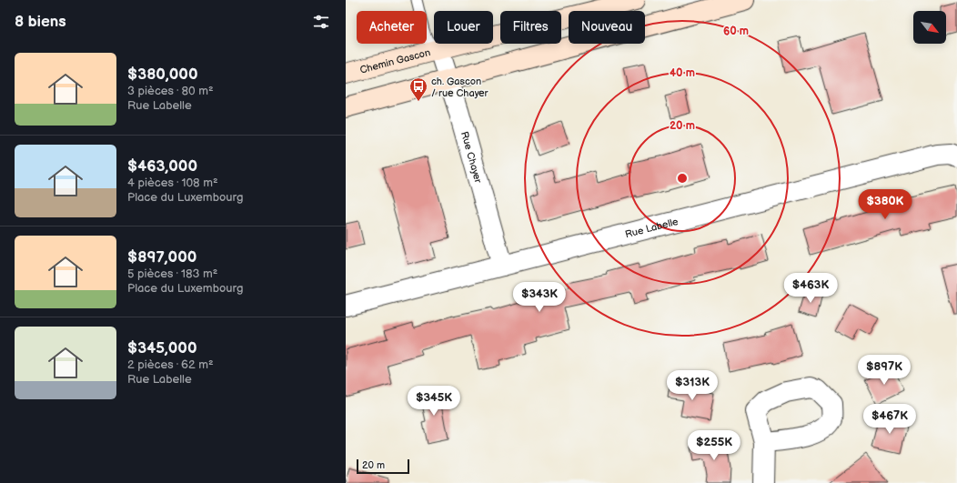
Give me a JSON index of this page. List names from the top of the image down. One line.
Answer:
{"streets":{"main road":["Chemin Gascon"],"street":["Rue Chayer","Rue Labelle"]},"crossings":[["Chemin Gascon","Rue Chayer"],["Rue Chayer","Rue Labelle"]],"places":{"bus stop":["ch. Gascon / rue Chayer"]},"scale_bar":"20 m","north":"bottom right","page":{"heading":"8 biens","chip":["Acheter","Louer","Filtres","Nouveau"],"list":[{"name":"$380,000","note":"3 pièces · 80 m² · Rue Labelle"},{"name":"$463,000","note":"4 pièces · 108 m² · Place du Luxembourg"},{"name":"$897,000","note":"5 pièces · 183 m² · Place du Luxembourg"},{"name":"$345,000","note":"2 pièces · 62 m² · Rue Labelle"}],"price":["$380K","$463K","$343K","$897K","$313K","$345K","$467K","$255K"],"scale":"20 m"},"rings":["60 m","40 m","20 m"]}
